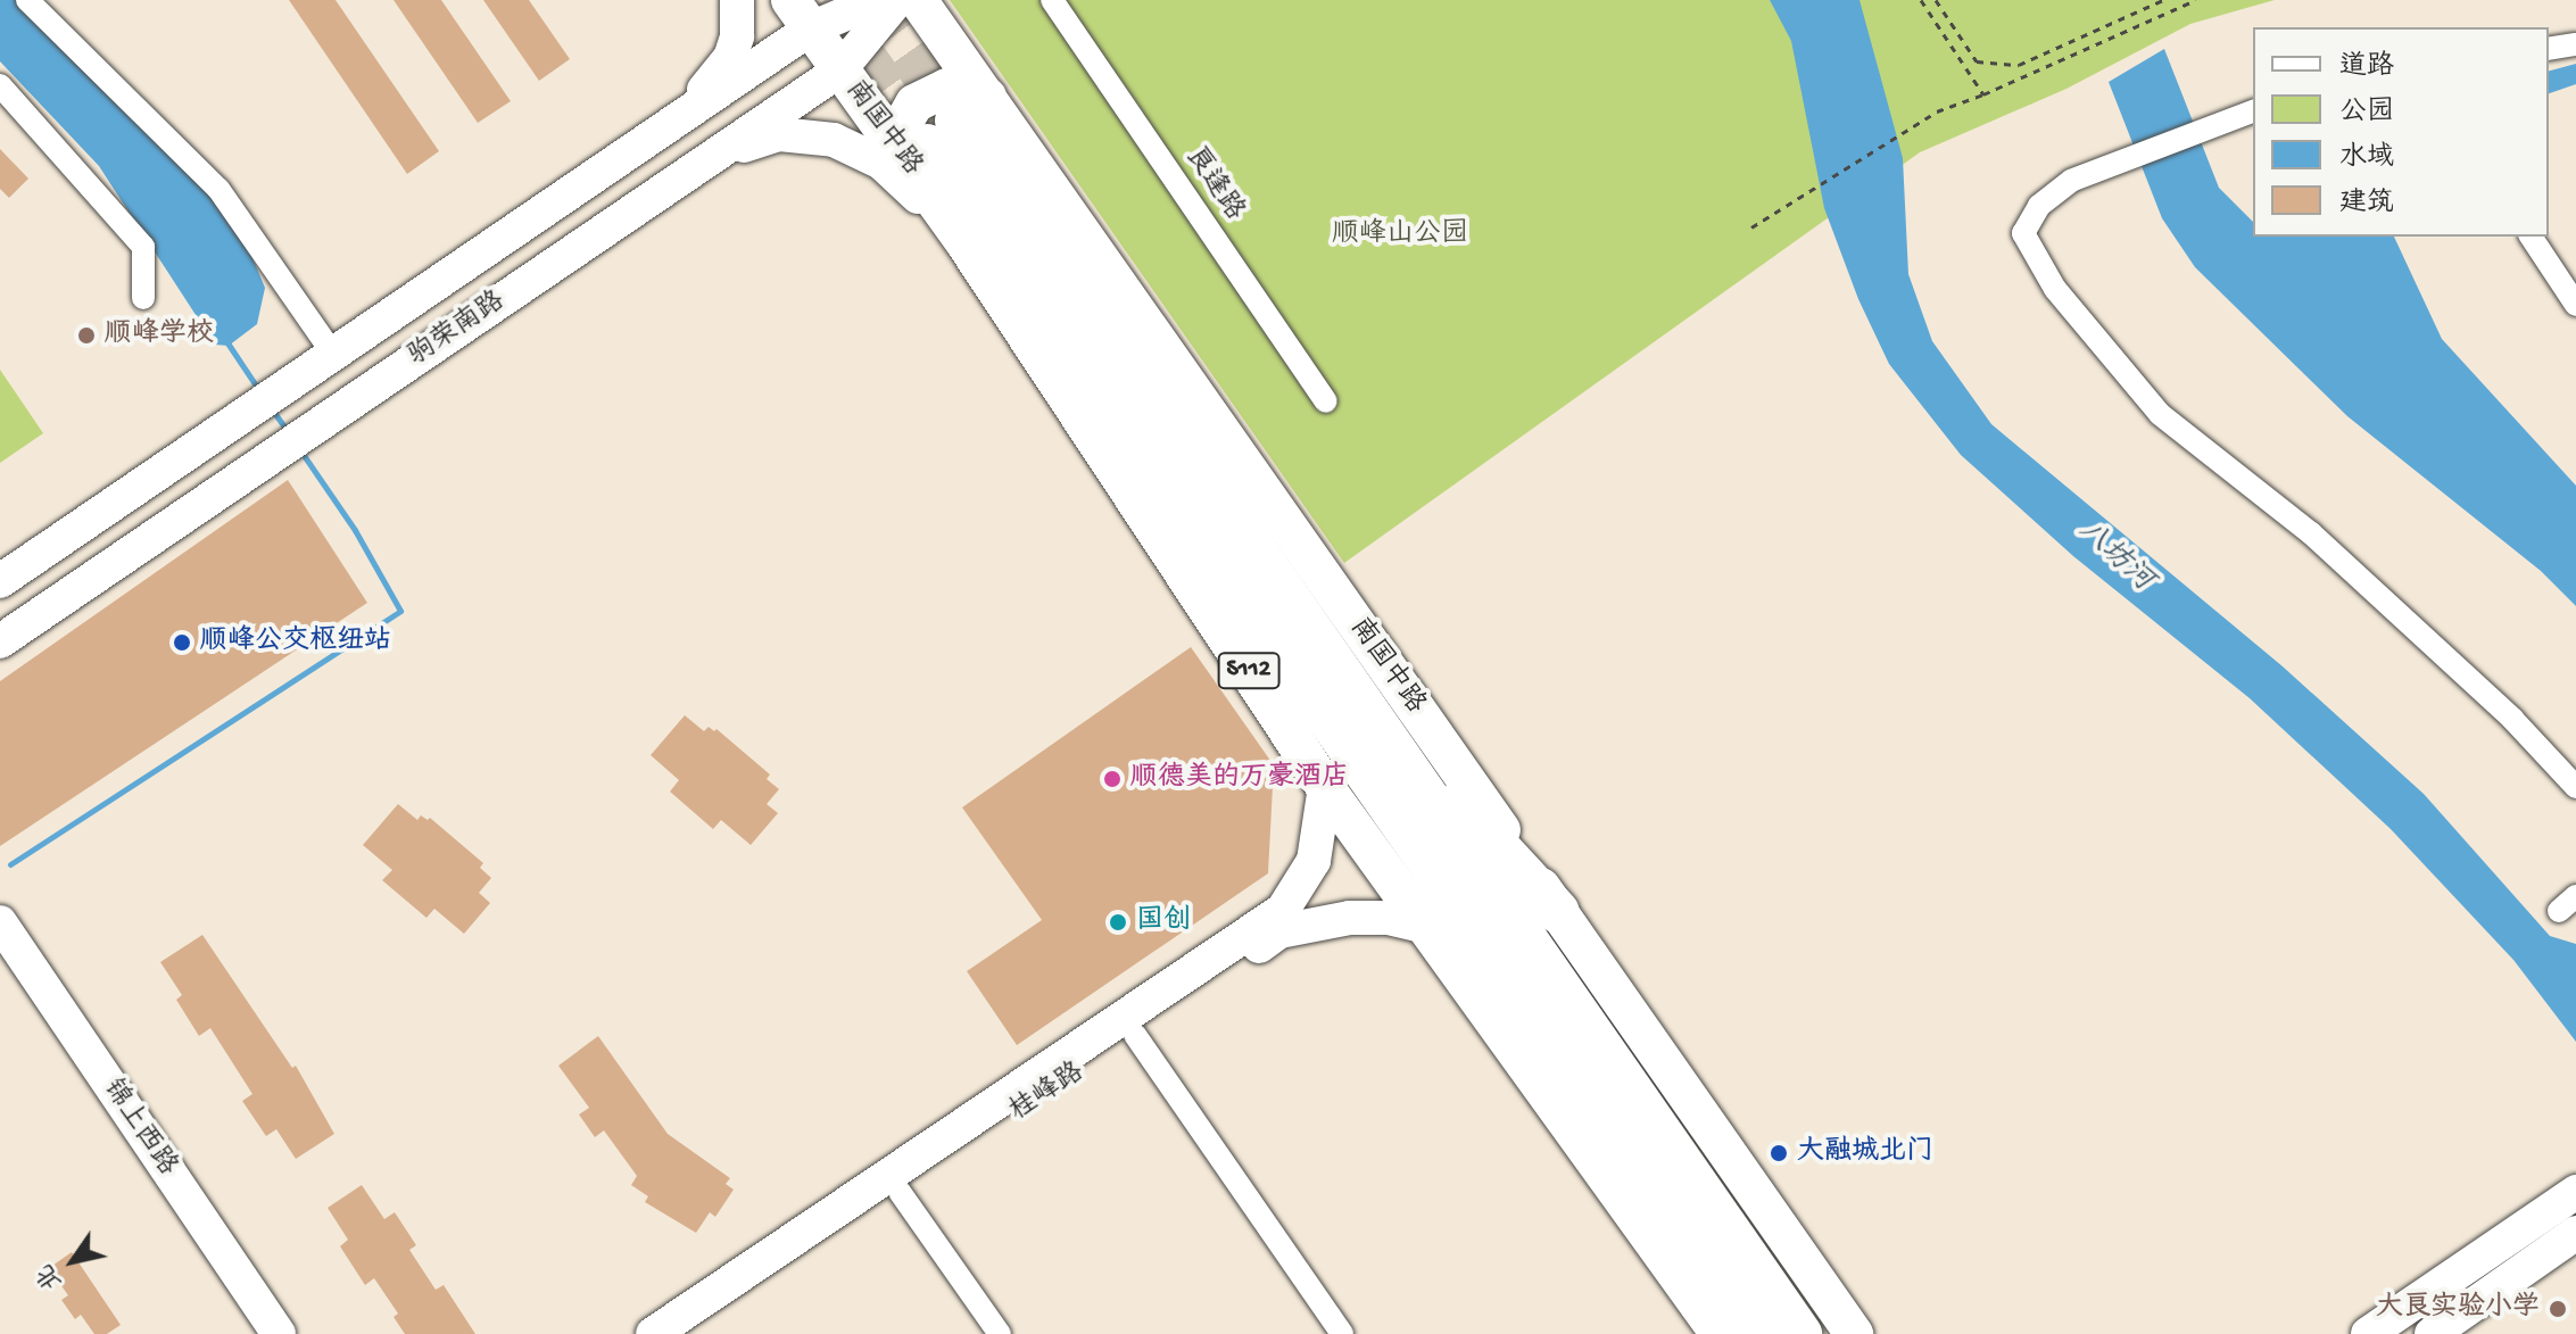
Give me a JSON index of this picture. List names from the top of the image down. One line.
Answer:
{"streets":{"highway":["南国中路","S112"],"street":["良逢路","驹荣南路","桂峰路","锦上西路"]},"crossings":[["南国中路","驹荣南路"],["南国中路","桂峰路"]],"water":["八坊河"],"parks":["顺峰山公园"],"places":["顺峰学校","顺峰公交枢纽站","顺德美的万豪酒店","国创","大融城北门","大良实验小学"],"legend":["道路","公园","水域","建筑"],"north":"bottom left"}
